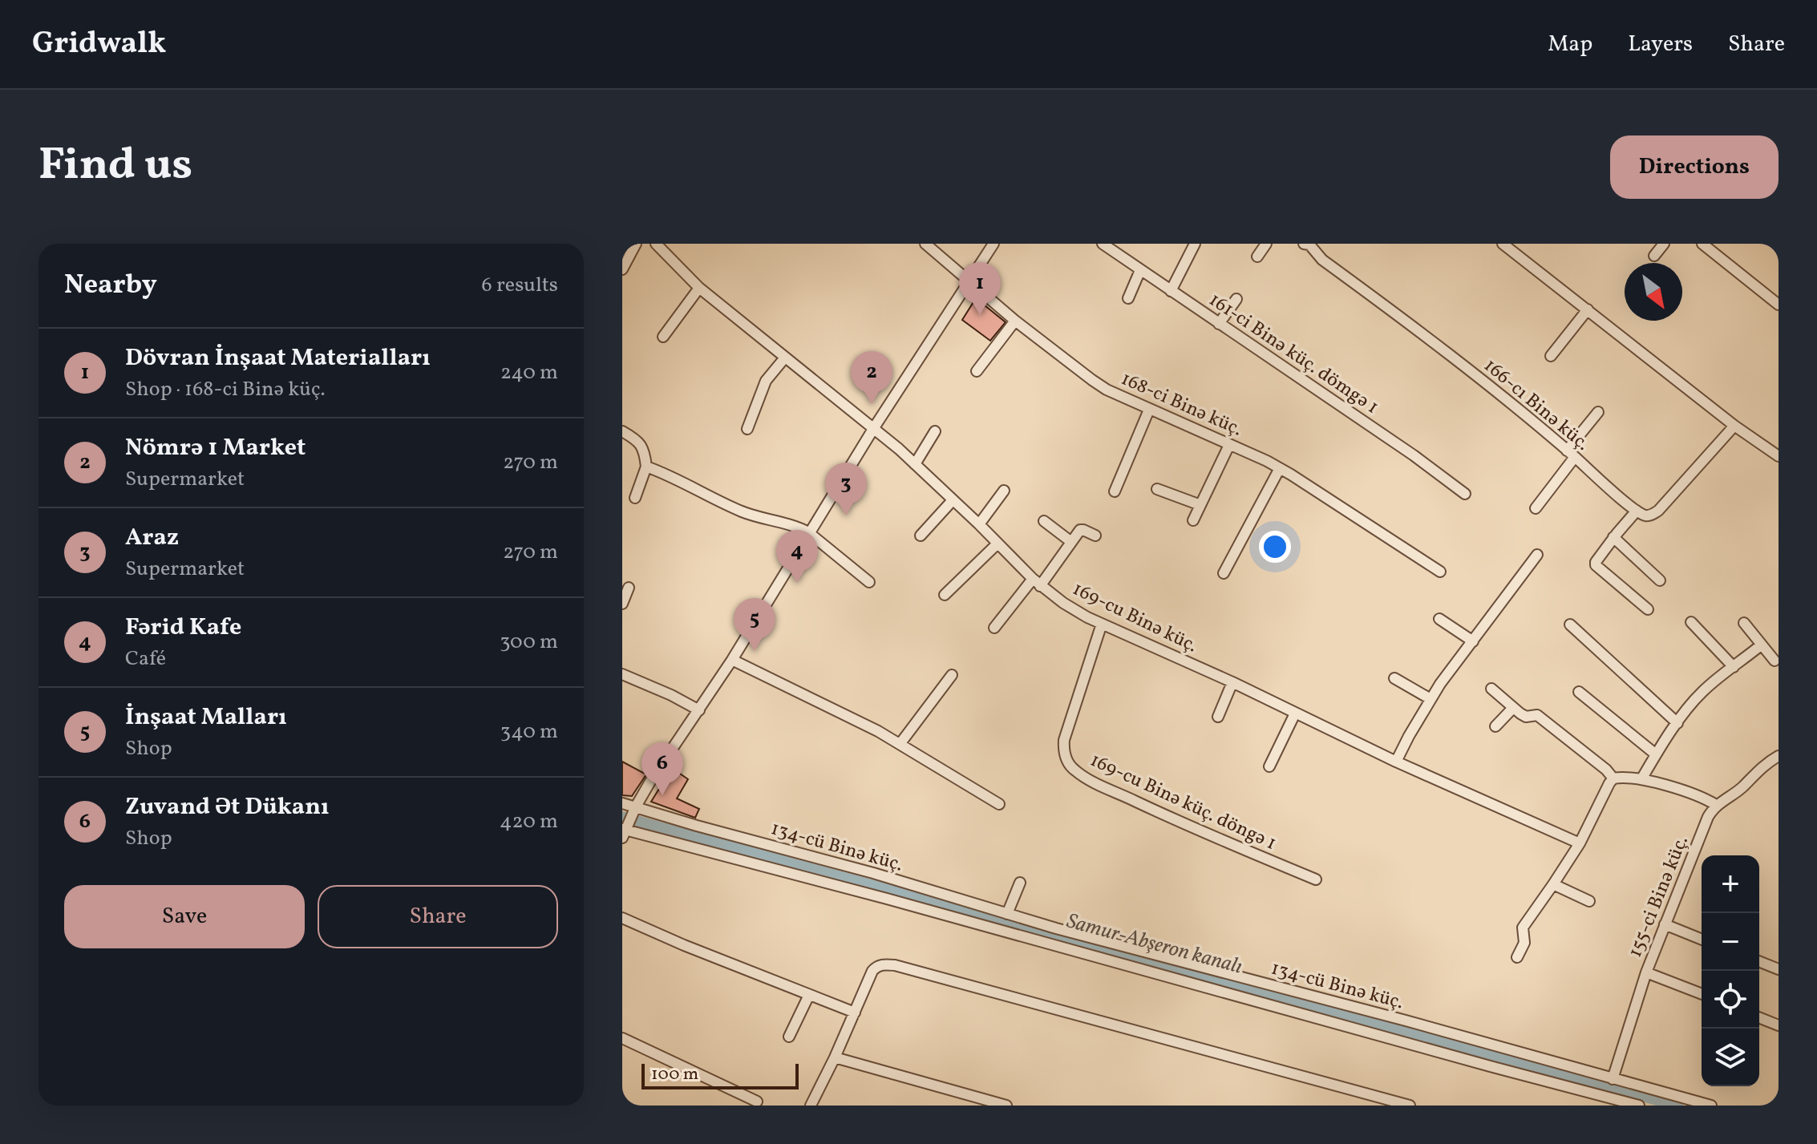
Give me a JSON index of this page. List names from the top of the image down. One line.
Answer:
{"streets":{"street":["161-ci Binə küç. dömgə 1","168-ci Binə küç.","166-cı Binə küç.","169-cu Binə küç.","169-cu Binə küç. döngə 1","134-cü Binə küç.","155-ci Binə küç."]},"crossings":[["169-cu Binə küç.","169-cu Binə küç. döngə 1"],["134-cü Binə küç.","155-ci Binə küç."]],"water":["Samur-Abşeron kanalı"],"scale_bar":"100 m","north":"bottom right","page":{"header":"Gridwalk","nav":["Map","Layers","Share"],"title":"Find us","buttons":["Directions",["Save","Share"]],"heading":["Nearby","6 results"],"pins":["1","2","3","4","5","6"],"list":[{"mark":"1","name":"Dövran İnşaat Materialları","note":"Shop · 168-ci Binə küç.","value":"240 m"},{"mark":"2","name":"Nömrə 1 Market","note":"Supermarket","value":"270 m"},{"mark":"3","name":"Araz","note":"Supermarket","value":"270 m"},{"mark":"4","name":"Fərid Kafe","note":"Café","value":"300 m"},{"mark":"5","name":"İnşaat Malları","note":"Shop","value":"340 m"},{"mark":"6","name":"Zuvand Ət Dükanı","note":"Shop","value":"420 m"}],"map_buttons":["+","−"],"scale":"100 m"}}
